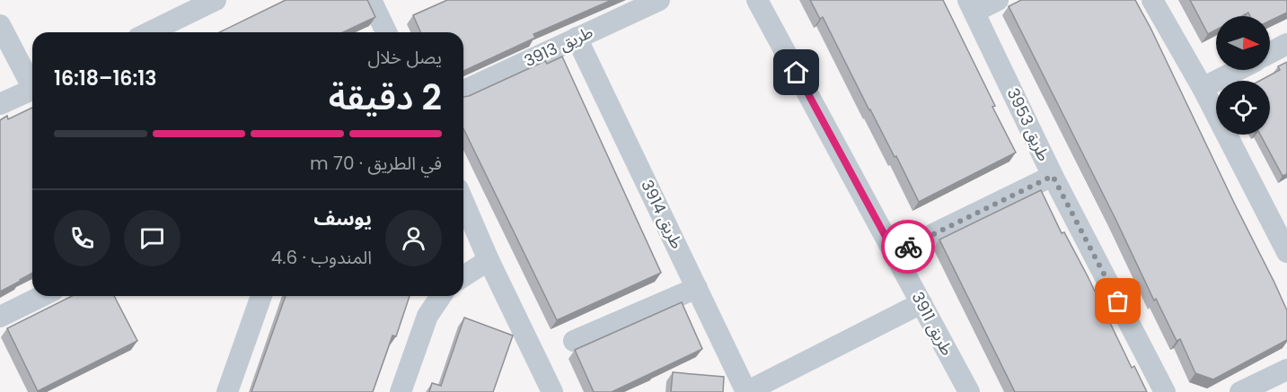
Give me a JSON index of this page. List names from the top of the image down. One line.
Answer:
{"streets":{"street":["طريق 3913","طريق 3953","طريق 3914","طريق 3911"]},"crossings":[["طريق 3913","طريق 3914"]],"north":"right","page":{"heading":["2 دقيقة","يصل خلال","16:13–16:18"],"panel":["يوسف","المندوب · 4.6"],"bar":"في الطريق · 70 m"}}
